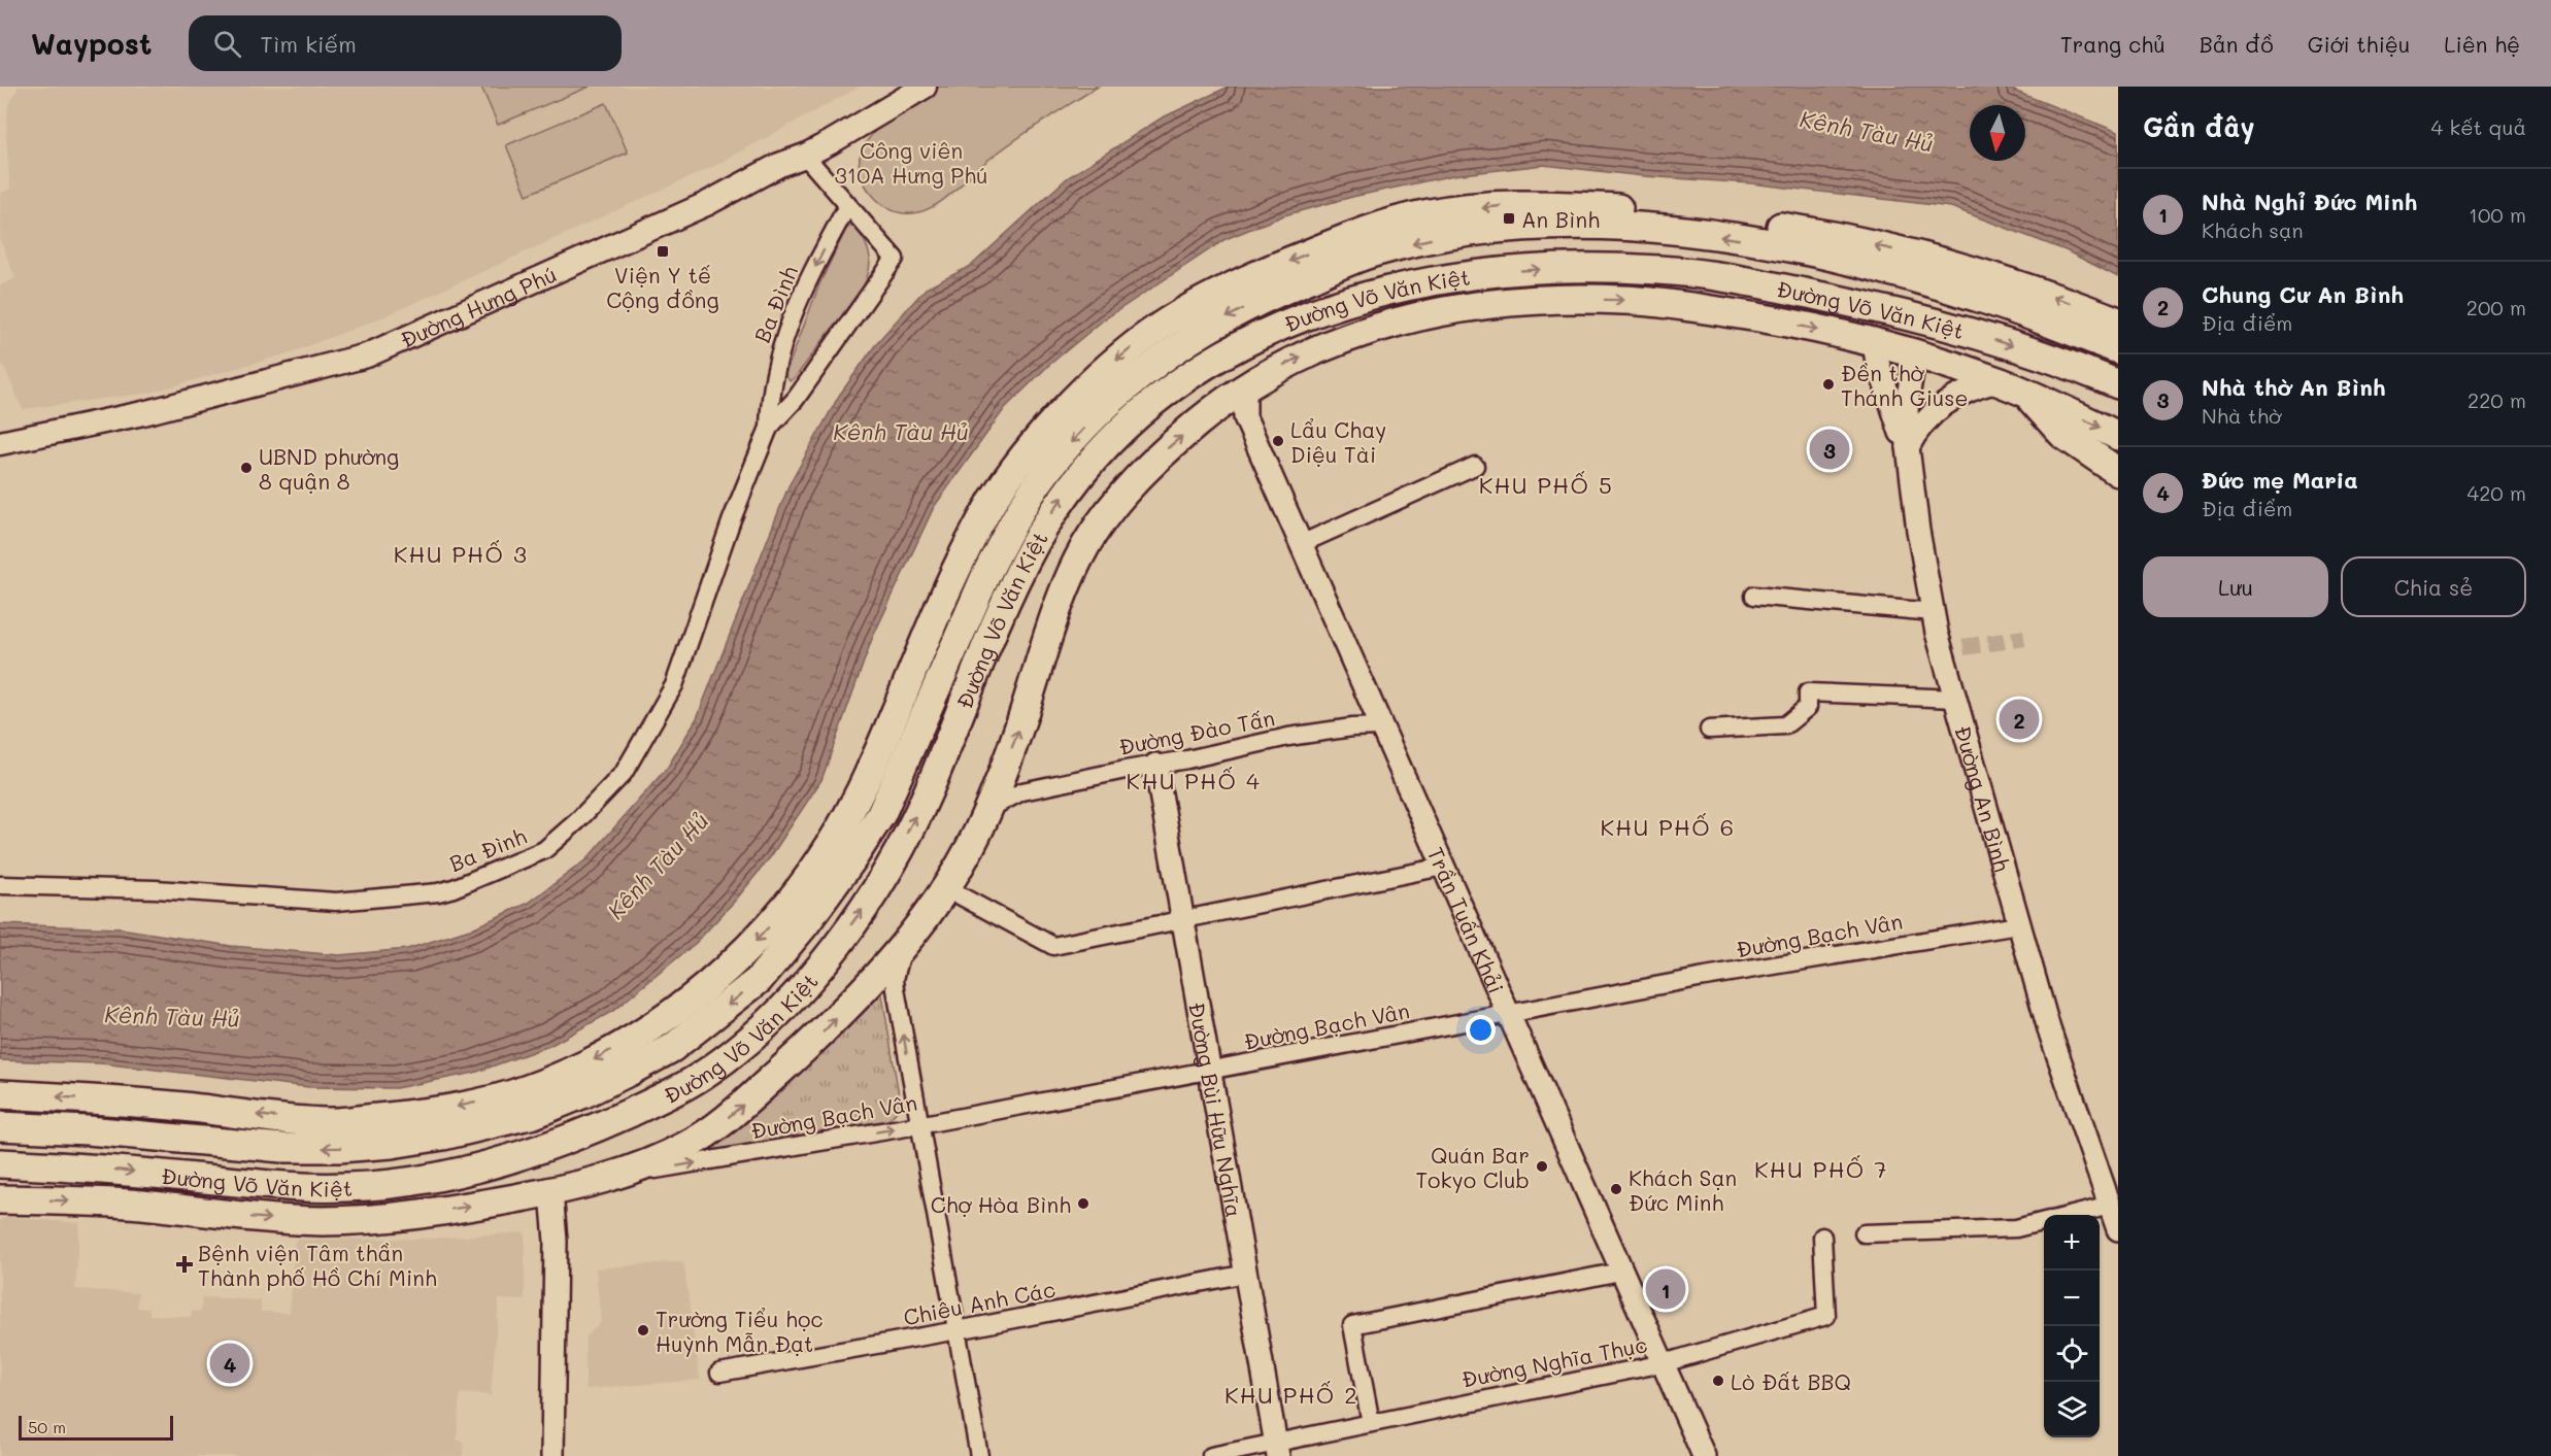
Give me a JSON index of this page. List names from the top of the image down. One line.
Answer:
{"streets":{"highway":["Đường Võ Văn Kiệt"],"main road":["Đường Hưng Phú"],"street":["Ba Đình","Đường Đào Tấn","Đường An Bình","Trần Tuấn Khải","Đường Bạch Vân","Đường Bùi Hữu Nghĩa","Chiêu Anh Các","Đường Nghĩa Thục"]},"crossings":[["Đường Võ Văn Kiệt","Đường Đào Tấn"],["Đường Võ Văn Kiệt","Đường An Bình"],["Đường Võ Văn Kiệt","Trần Tuấn Khải"],["Đường Võ Văn Kiệt","Đường Bạch Vân"],["Đường Đào Tấn","Trần Tuấn Khải"],["Đường Đào Tấn","Đường Bùi Hữu Nghĩa"],["Đường An Bình","Đường Bạch Vân"],["Trần Tuấn Khải","Đường Bạch Vân"],["Trần Tuấn Khải","Đường Nghĩa Thục"],["Đường Bạch Vân","Đường Bùi Hữu Nghĩa"],["Đường Bùi Hữu Nghĩa","Chiêu Anh Các"],["Đường Bùi Hữu Nghĩa","Đường Nghĩa Thục"]],"districts":["KHU PHỐ 5","KHU PHỐ 3","KHU PHỐ 4","KHU PHỐ 6","KHU PHỐ 7","KHU PHỐ 2"],"water":["Kênh Tàu Hủ"],"parks":["Công viên 310A Hưng Phú"],"places":{"transit":["An Bình","Viện Y tế Cộng đồng"],"other":["Đền thờ Thánh Giuse","Lẩu Chay Diệu Tài","UBND phường 8 quận 8","Quán Bar Tokyo Club","Khách Sạn Đức Minh","Chợ Hòa Bình","Trường Tiểu học Huỳnh Mẫn Đạt","Lò Đất BBQ"],"health":["Bệnh viện Tâm thần Thành phố Hồ Chí Minh"]},"scale_bar":"50 m","north":"bottom","page":{"header":"Waypost","search":"Tìm kiếm","nav":["Trang chủ","Bản đồ","Giới thiệu","Liên hệ"],"heading":["Gần đây","4 kết quả"],"list":[{"mark":"1","name":"Nhà Nghỉ Đức Minh","note":"Khách sạn","value":"100 m"},{"mark":"2","name":"Chung Cư An Bình","note":"Địa điểm","value":"200 m"},{"mark":"3","name":"Nhà thờ An Bình","note":"Nhà thờ","value":"220 m"},{"mark":"4","name":"Đức mẹ Maria","note":"Địa điểm","value":"420 m"}],"pins":["3","2","1","4"],"buttons":["Lưu","Chia sẻ"],"map_buttons":["+","−"],"scale":"50 m"}}
